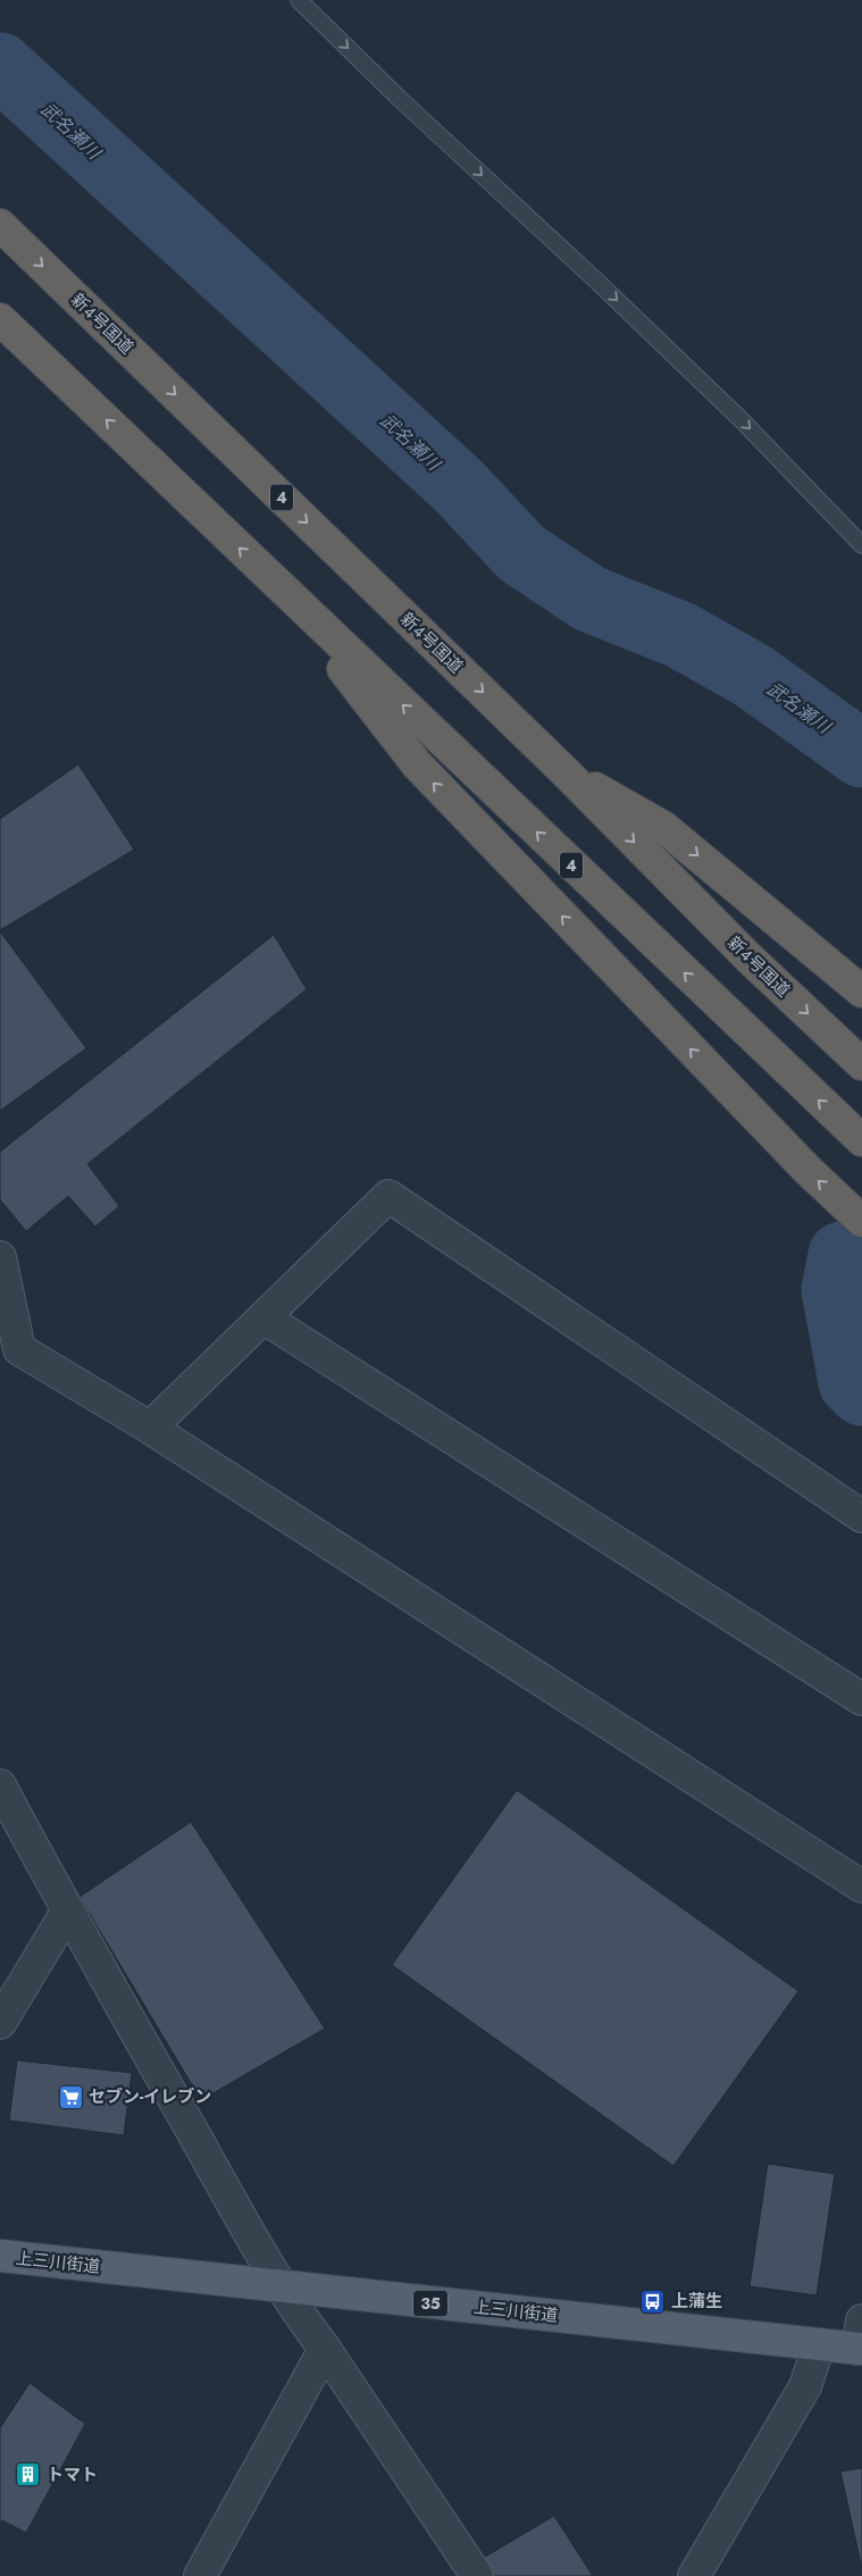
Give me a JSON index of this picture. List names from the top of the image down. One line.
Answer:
{"streets":{"highway":["新4号国道","4"],"main road":["上三川街道","35"]},"water":["武名瀬川"],"places":{"supermarket":["セブン-イレブン"],"bus stop":["上蒲生"],"building":["トマト"]}}
